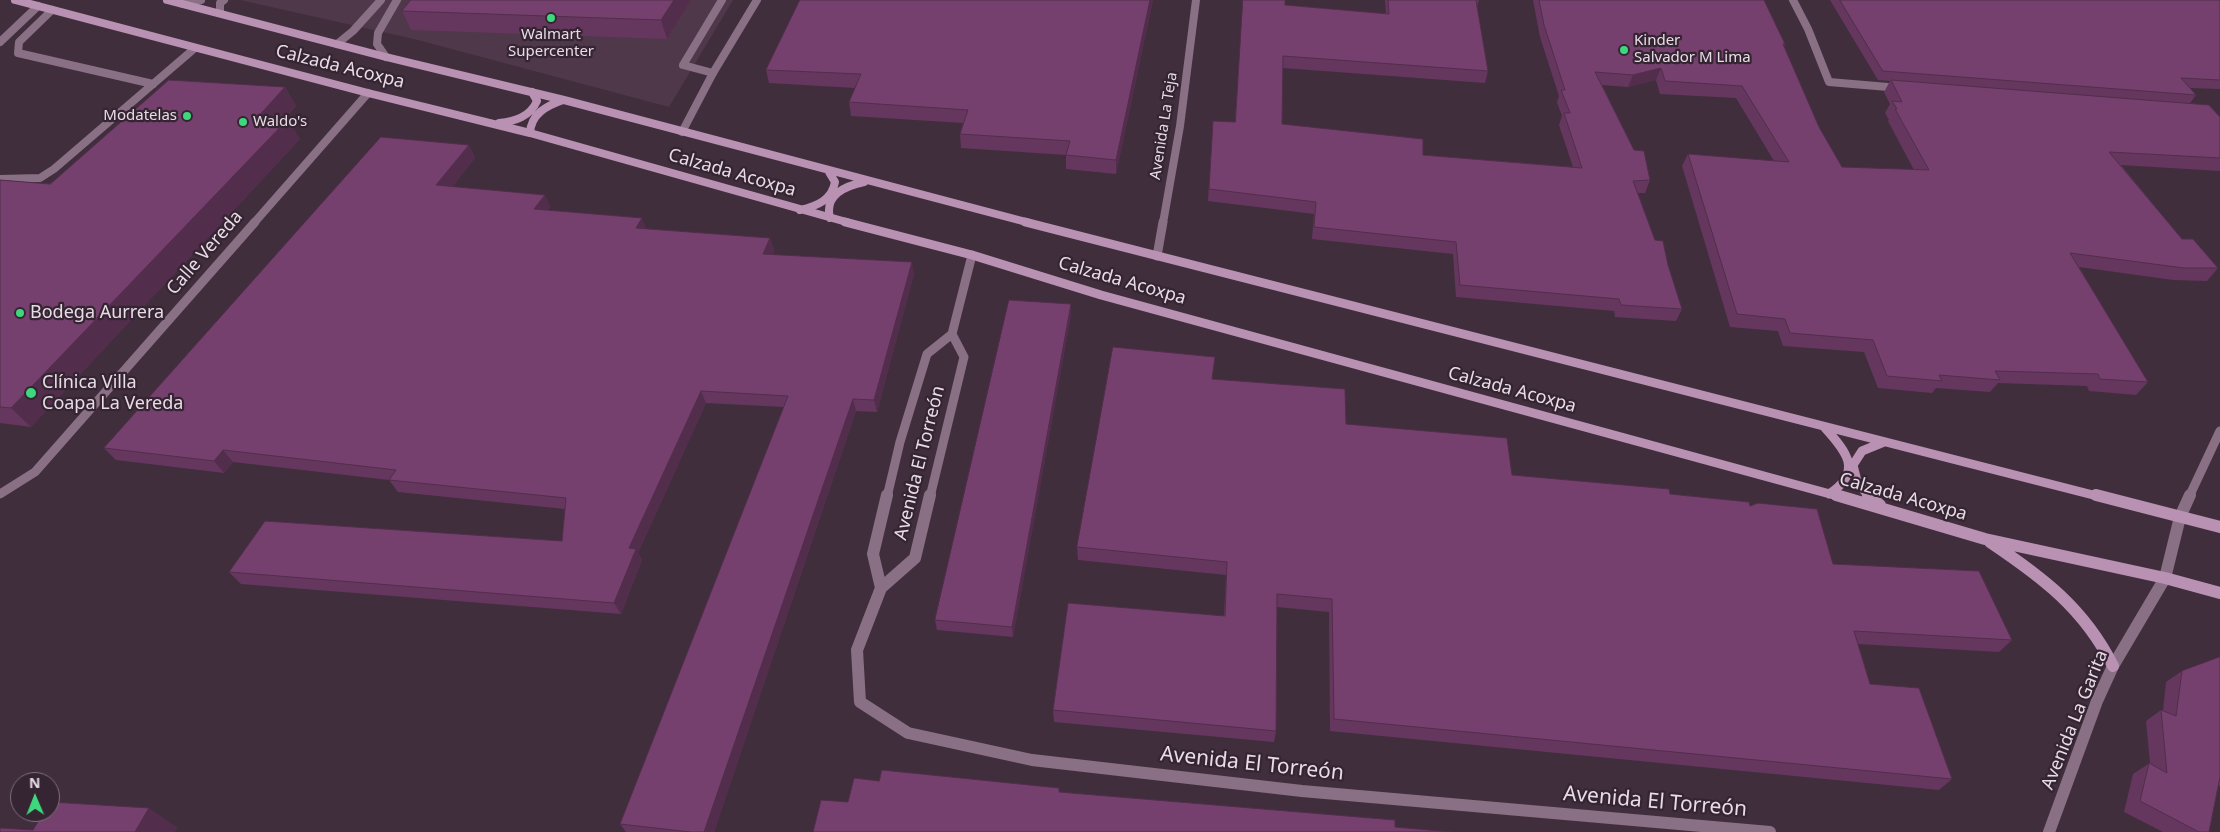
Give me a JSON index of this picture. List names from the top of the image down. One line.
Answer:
{"streets":{"main road":["Calzada Acoxpa"],"street":["Avenida La Teja","Calle Vereda","Avenida El Torreón","Avenida La Garita"]},"crossings":[["Calzada Acoxpa","Avenida La Teja"],["Calzada Acoxpa","Calle Vereda"],["Calzada Acoxpa","Avenida La Garita"]],"places":["Walmart Supercenter","Kinder Salvador M Lima","Modatelas","Waldo's","Bodega Aurrera","Clínica Villa Coapa La Vereda"],"north":"top"}
